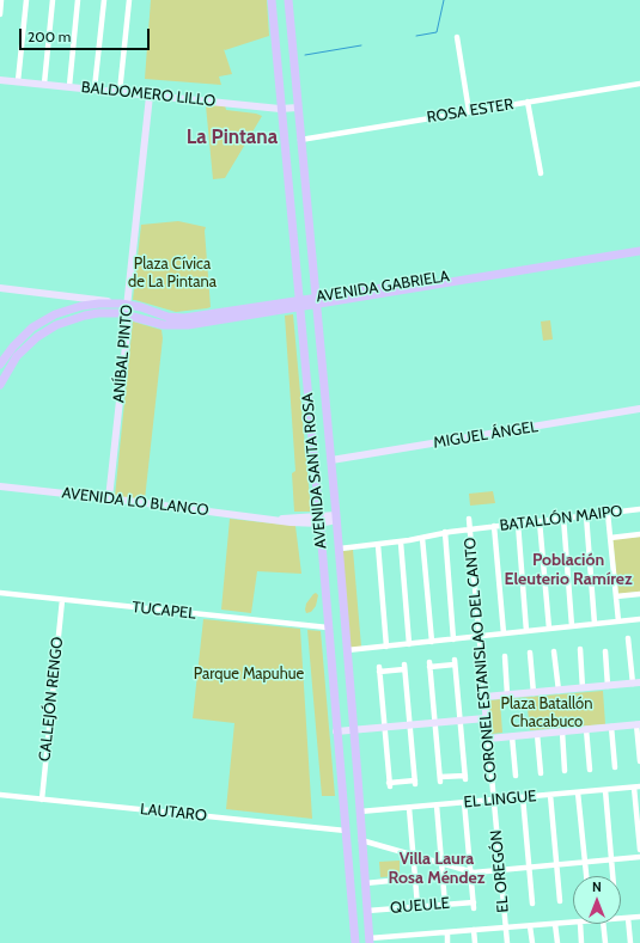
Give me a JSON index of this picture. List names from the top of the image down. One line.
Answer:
{"streets":{"main road":["AVENIDA GABRIELA","AVENIDA SANTA ROSA"],"street":["BALDOMERO LILLO","ROSA ESTER","ANÍBAL PINTO","MIGUEL ÁNGEL","AVENIDA LO BLANCO","BATALLÓN MAIPO","TUCAPEL","CORONEL ESTANISLAO DEL CANTO","CALLEJÓN RENGO","EL LINGUE","LAUTARO","EL OREGÓN","QUEULE"]},"crossings":[["BALDOMERO LILLO","ANÍBAL PINTO"],["BALDOMERO LILLO","AVENIDA SANTA ROSA"],["ROSA ESTER","AVENIDA SANTA ROSA"],["AVENIDA GABRIELA","ANÍBAL PINTO"],["AVENIDA GABRIELA","AVENIDA SANTA ROSA"],["ANÍBAL PINTO","AVENIDA LO BLANCO"],["MIGUEL ÁNGEL","AVENIDA SANTA ROSA"],["AVENIDA SANTA ROSA","AVENIDA LO BLANCO"],["AVENIDA SANTA ROSA","BATALLÓN MAIPO"],["AVENIDA SANTA ROSA","TUCAPEL"],["AVENIDA SANTA ROSA","EL LINGUE"],["AVENIDA SANTA ROSA","LAUTARO"],["AVENIDA SANTA ROSA","QUEULE"],["BATALLÓN MAIPO","CORONEL ESTANISLAO DEL CANTO"],["TUCAPEL","CALLEJÓN RENGO"],["CORONEL ESTANISLAO DEL CANTO","EL LINGUE"],["CORONEL ESTANISLAO DEL CANTO","EL OREGÓN"],["CALLEJÓN RENGO","LAUTARO"],["EL LINGUE","EL OREGÓN"]],"districts":["La Pintana","Población Eleuterio Ramírez","Villa Laura Rosa Méndez"],"parks":["Plaza Cívica de La Pintana","Parque Mapuhue","Plaza Batallón Chacabuco"],"scale_bar":"200 m","north":"top"}
